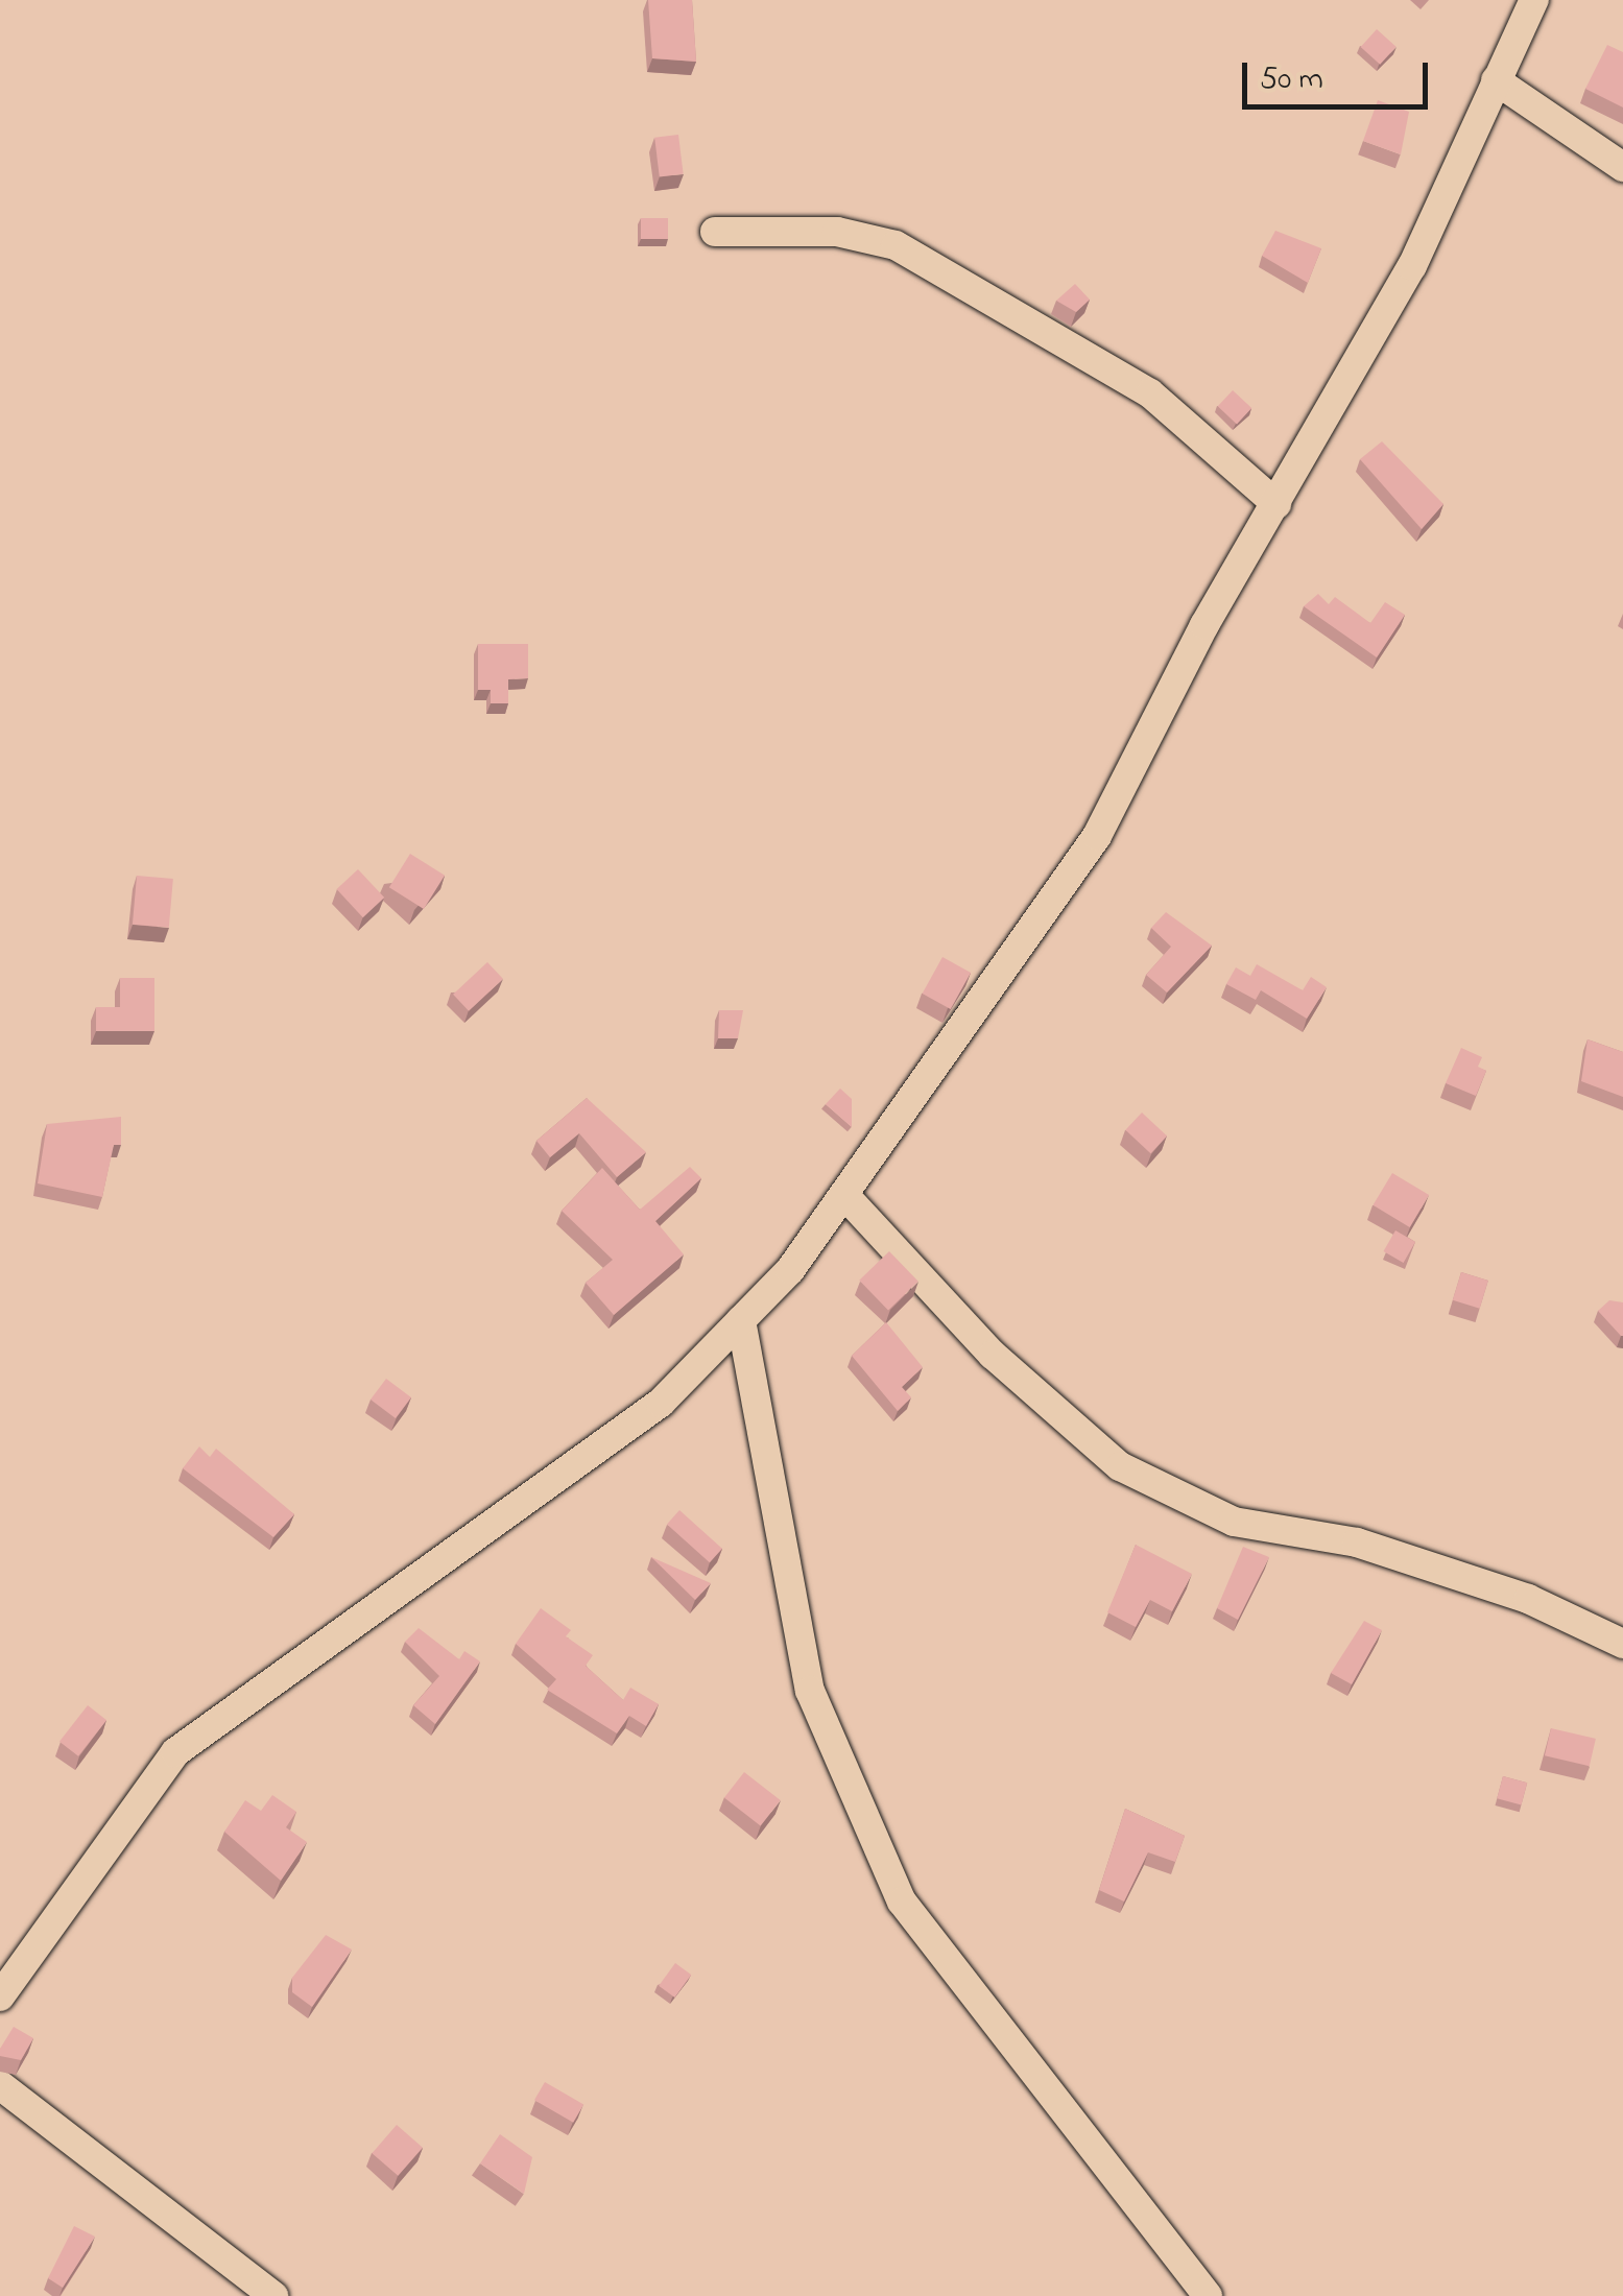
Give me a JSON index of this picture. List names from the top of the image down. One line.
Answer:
{"scale_bar":"50 m"}
